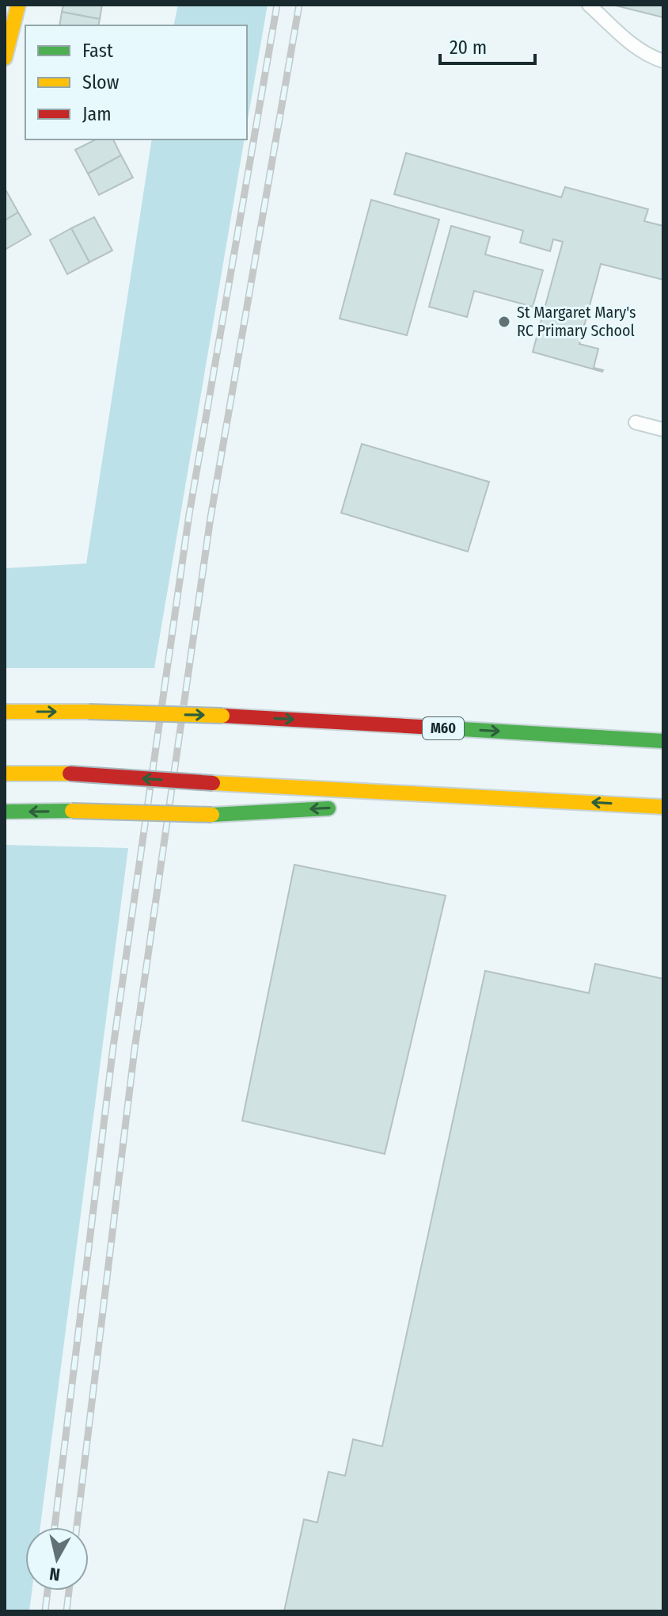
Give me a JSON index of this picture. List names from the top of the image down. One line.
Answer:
{"streets":{"main road":["M60"]},"places":["St Margaret Mary's RC Primary School"],"legend":["Fast","Slow","Jam"],"scale_bar":"20 m","north":"bottom"}
